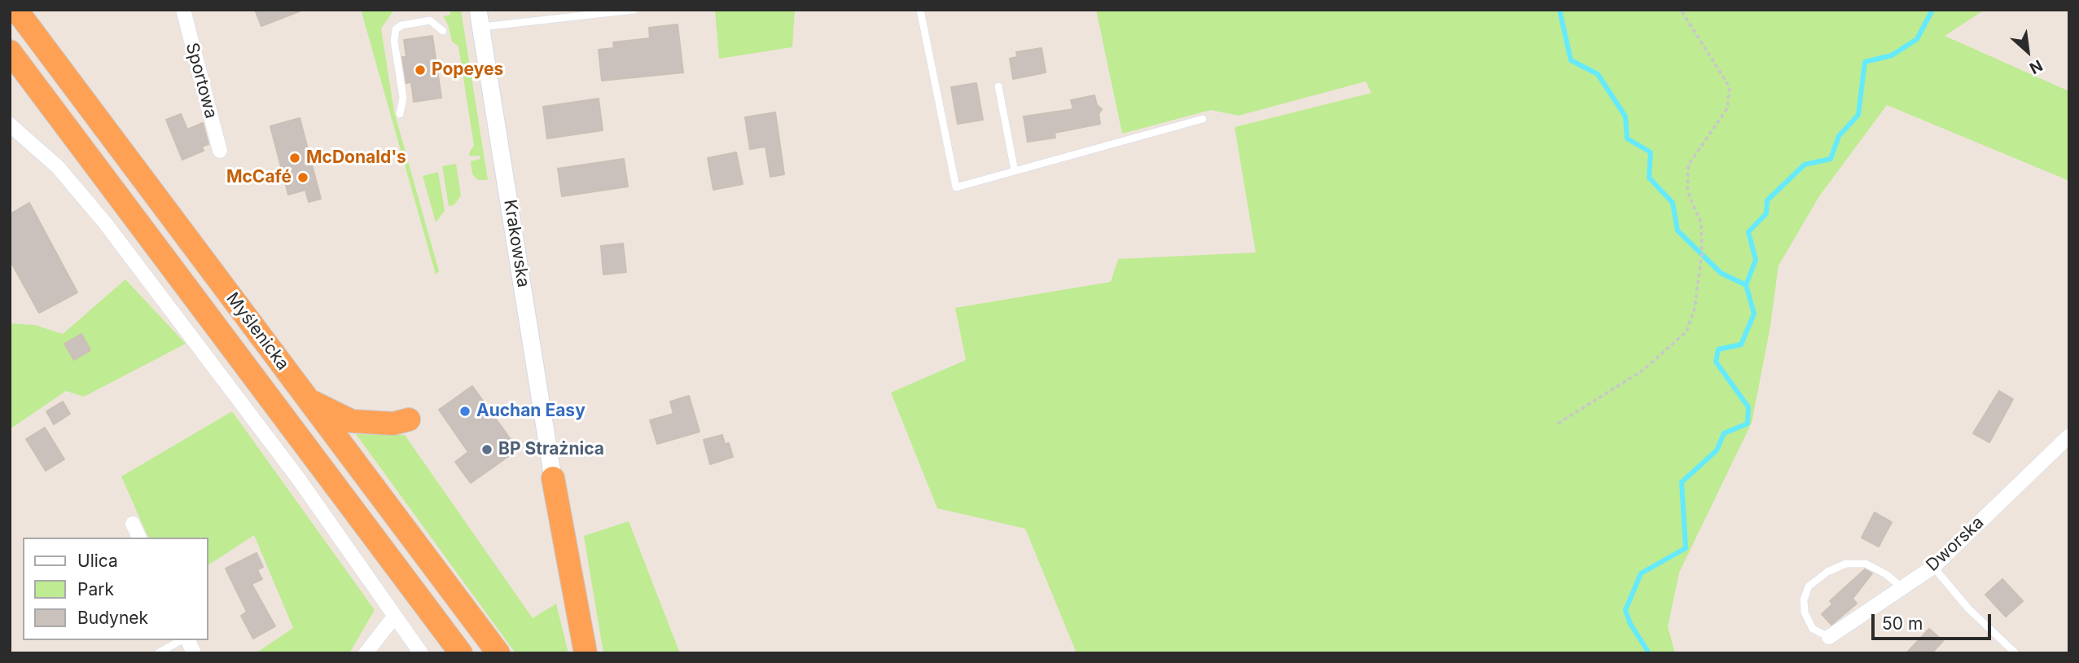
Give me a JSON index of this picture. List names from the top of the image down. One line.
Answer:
{"streets":{"highway":["Myślenicka"],"street":["Sportowa","Krakowska","Dworska"]},"places":["Popeyes","McDonald's","McCafé","Auchan Easy","BP Strażnica"],"legend":["Ulica","Park","Budynek"],"scale_bar":"50 m","north":"bottom right"}
